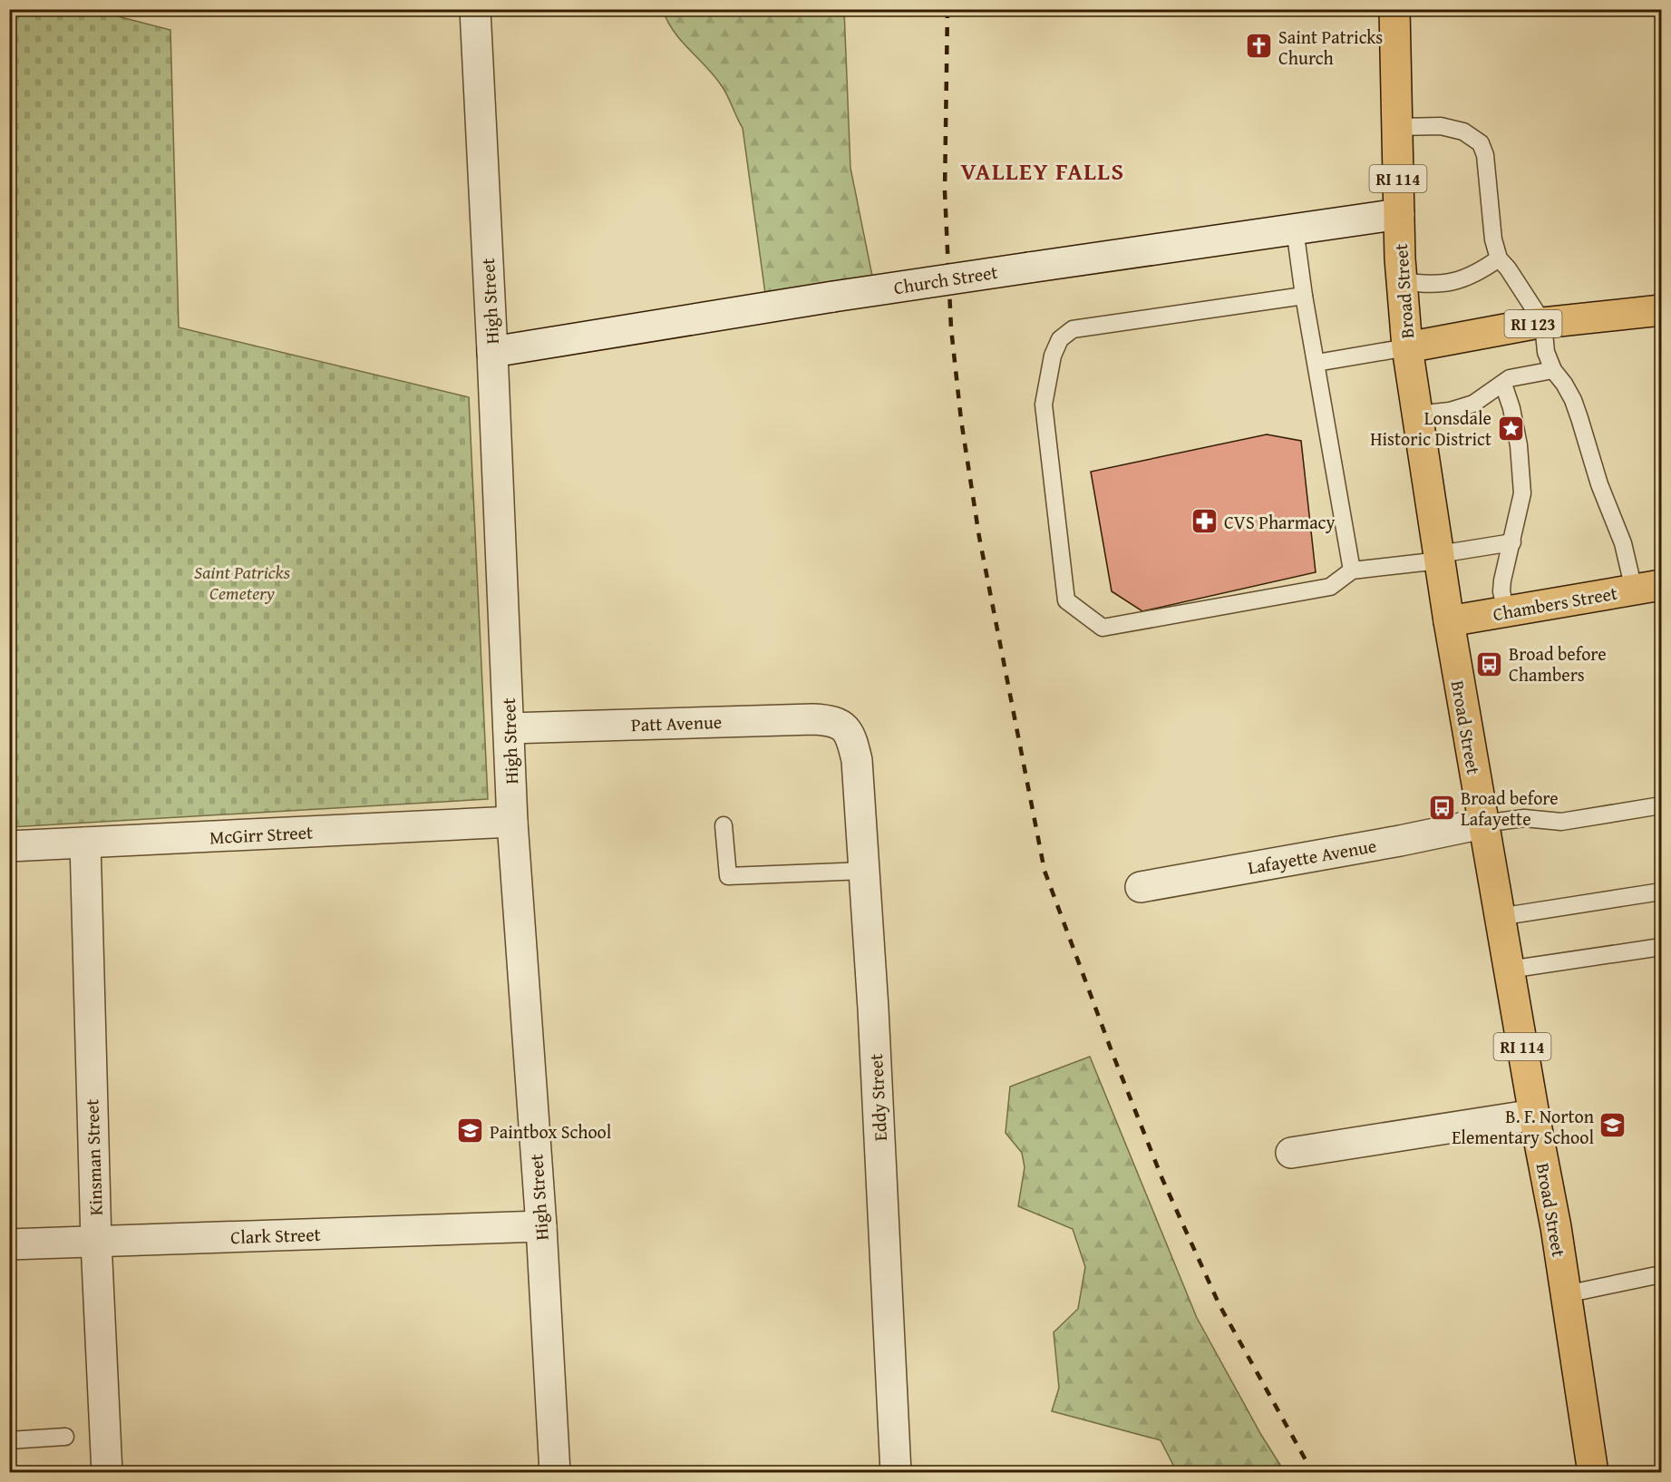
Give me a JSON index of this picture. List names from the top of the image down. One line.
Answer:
{"streets":{"main road":["RI 114","Broad Street","RI 123","Chambers Street"],"street":["Church Street","High Street","Patt Avenue","McGirr Street","Lafayette Avenue","Eddy Street","Kinsman Street","Clark Street"]},"crossings":[["Church Street","Broad Street"],["Church Street","High Street"],["Broad Street","RI 123"],["Broad Street","Chambers Street"],["Broad Street","Lafayette Avenue"],["High Street","Patt Avenue"],["High Street","McGirr Street"],["High Street","Clark Street"],["Patt Avenue","Eddy Street"],["McGirr Street","Kinsman Street"],["Kinsman Street","Clark Street"]],"districts":["VALLEY FALLS"],"parks":["Saint Patricks Cemetery"],"places":{"church":["Saint Patricks Church"],"place":["Lonsdale Historic District"],"pharmacy":["CVS Pharmacy"],"bus stop":["Broad before Chambers","Broad before Lafayette"],"school or university":["B. F. Norton Elementary School","Paintbox School"]}}
